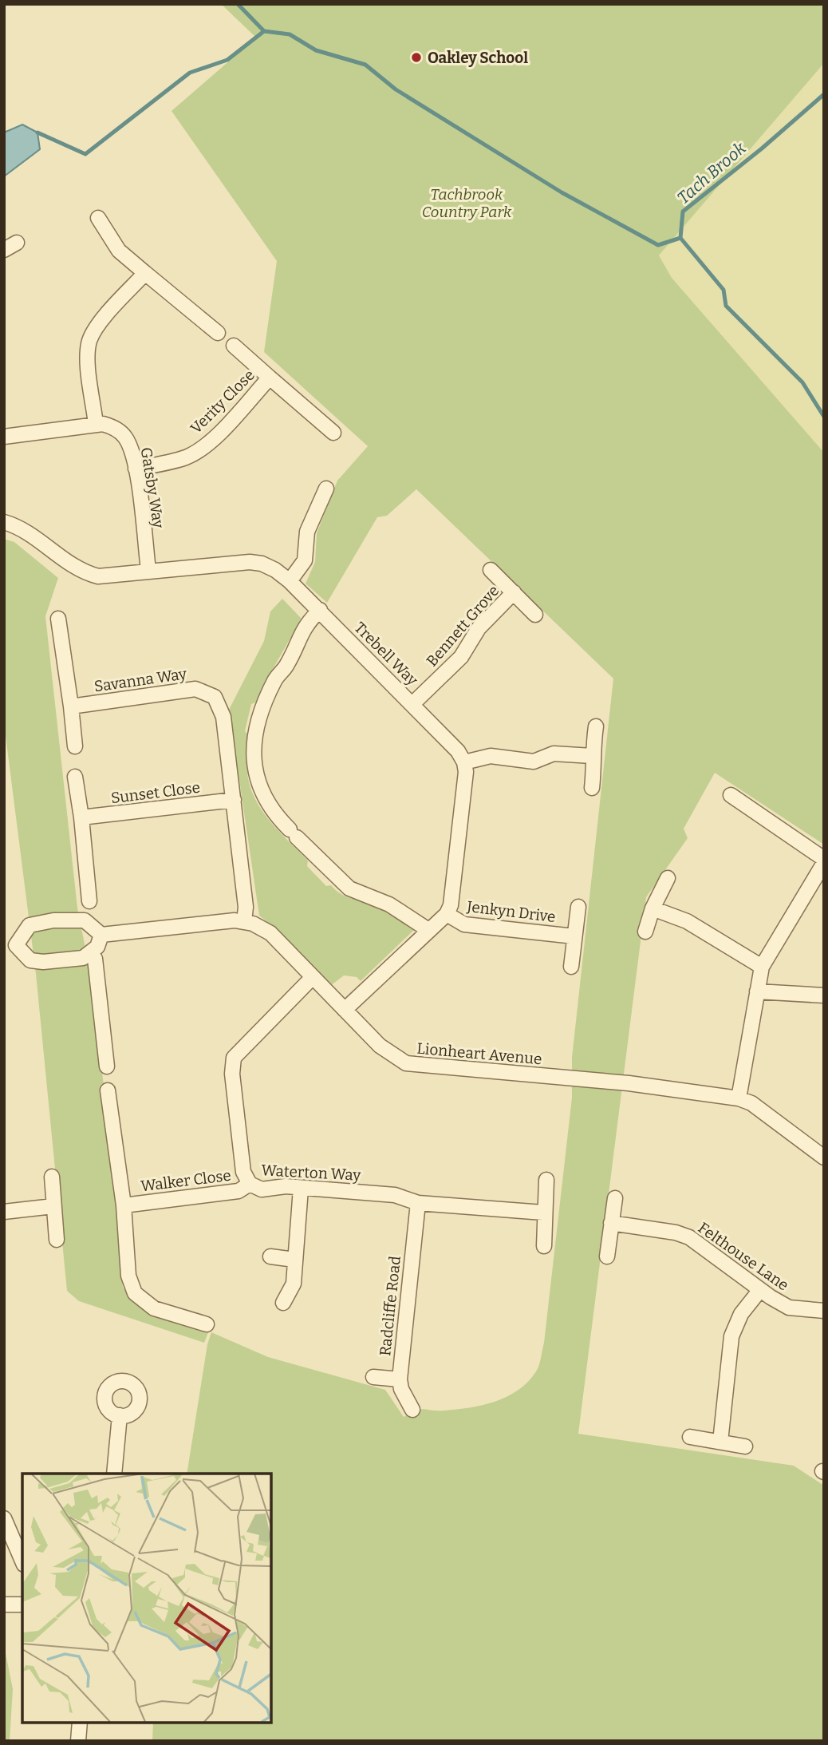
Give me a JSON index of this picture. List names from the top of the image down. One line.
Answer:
{"streets":{"street":["Verity Close","Gatsby Way","Bennett Grove","Trebell Way","Savanna Way","Sunset Close","Jenkyn Drive","Lionheart Avenue","Waterton Way","Walker Close","Felthouse Lane","Radcliffe Road"]},"crossings":[["Verity Close","Gatsby Way"],["Gatsby Way","Trebell Way"],["Bennett Grove","Trebell Way"],["Savanna Way","Sunset Close"],["Savanna Way","Lionheart Avenue"],["Lionheart Avenue","Waterton Way"],["Waterton Way","Walker Close"],["Waterton Way","Radcliffe Road"]],"water":["Tach Brook"],"parks":["Tachbrook Country Park"],"places":["Oakley School"]}
